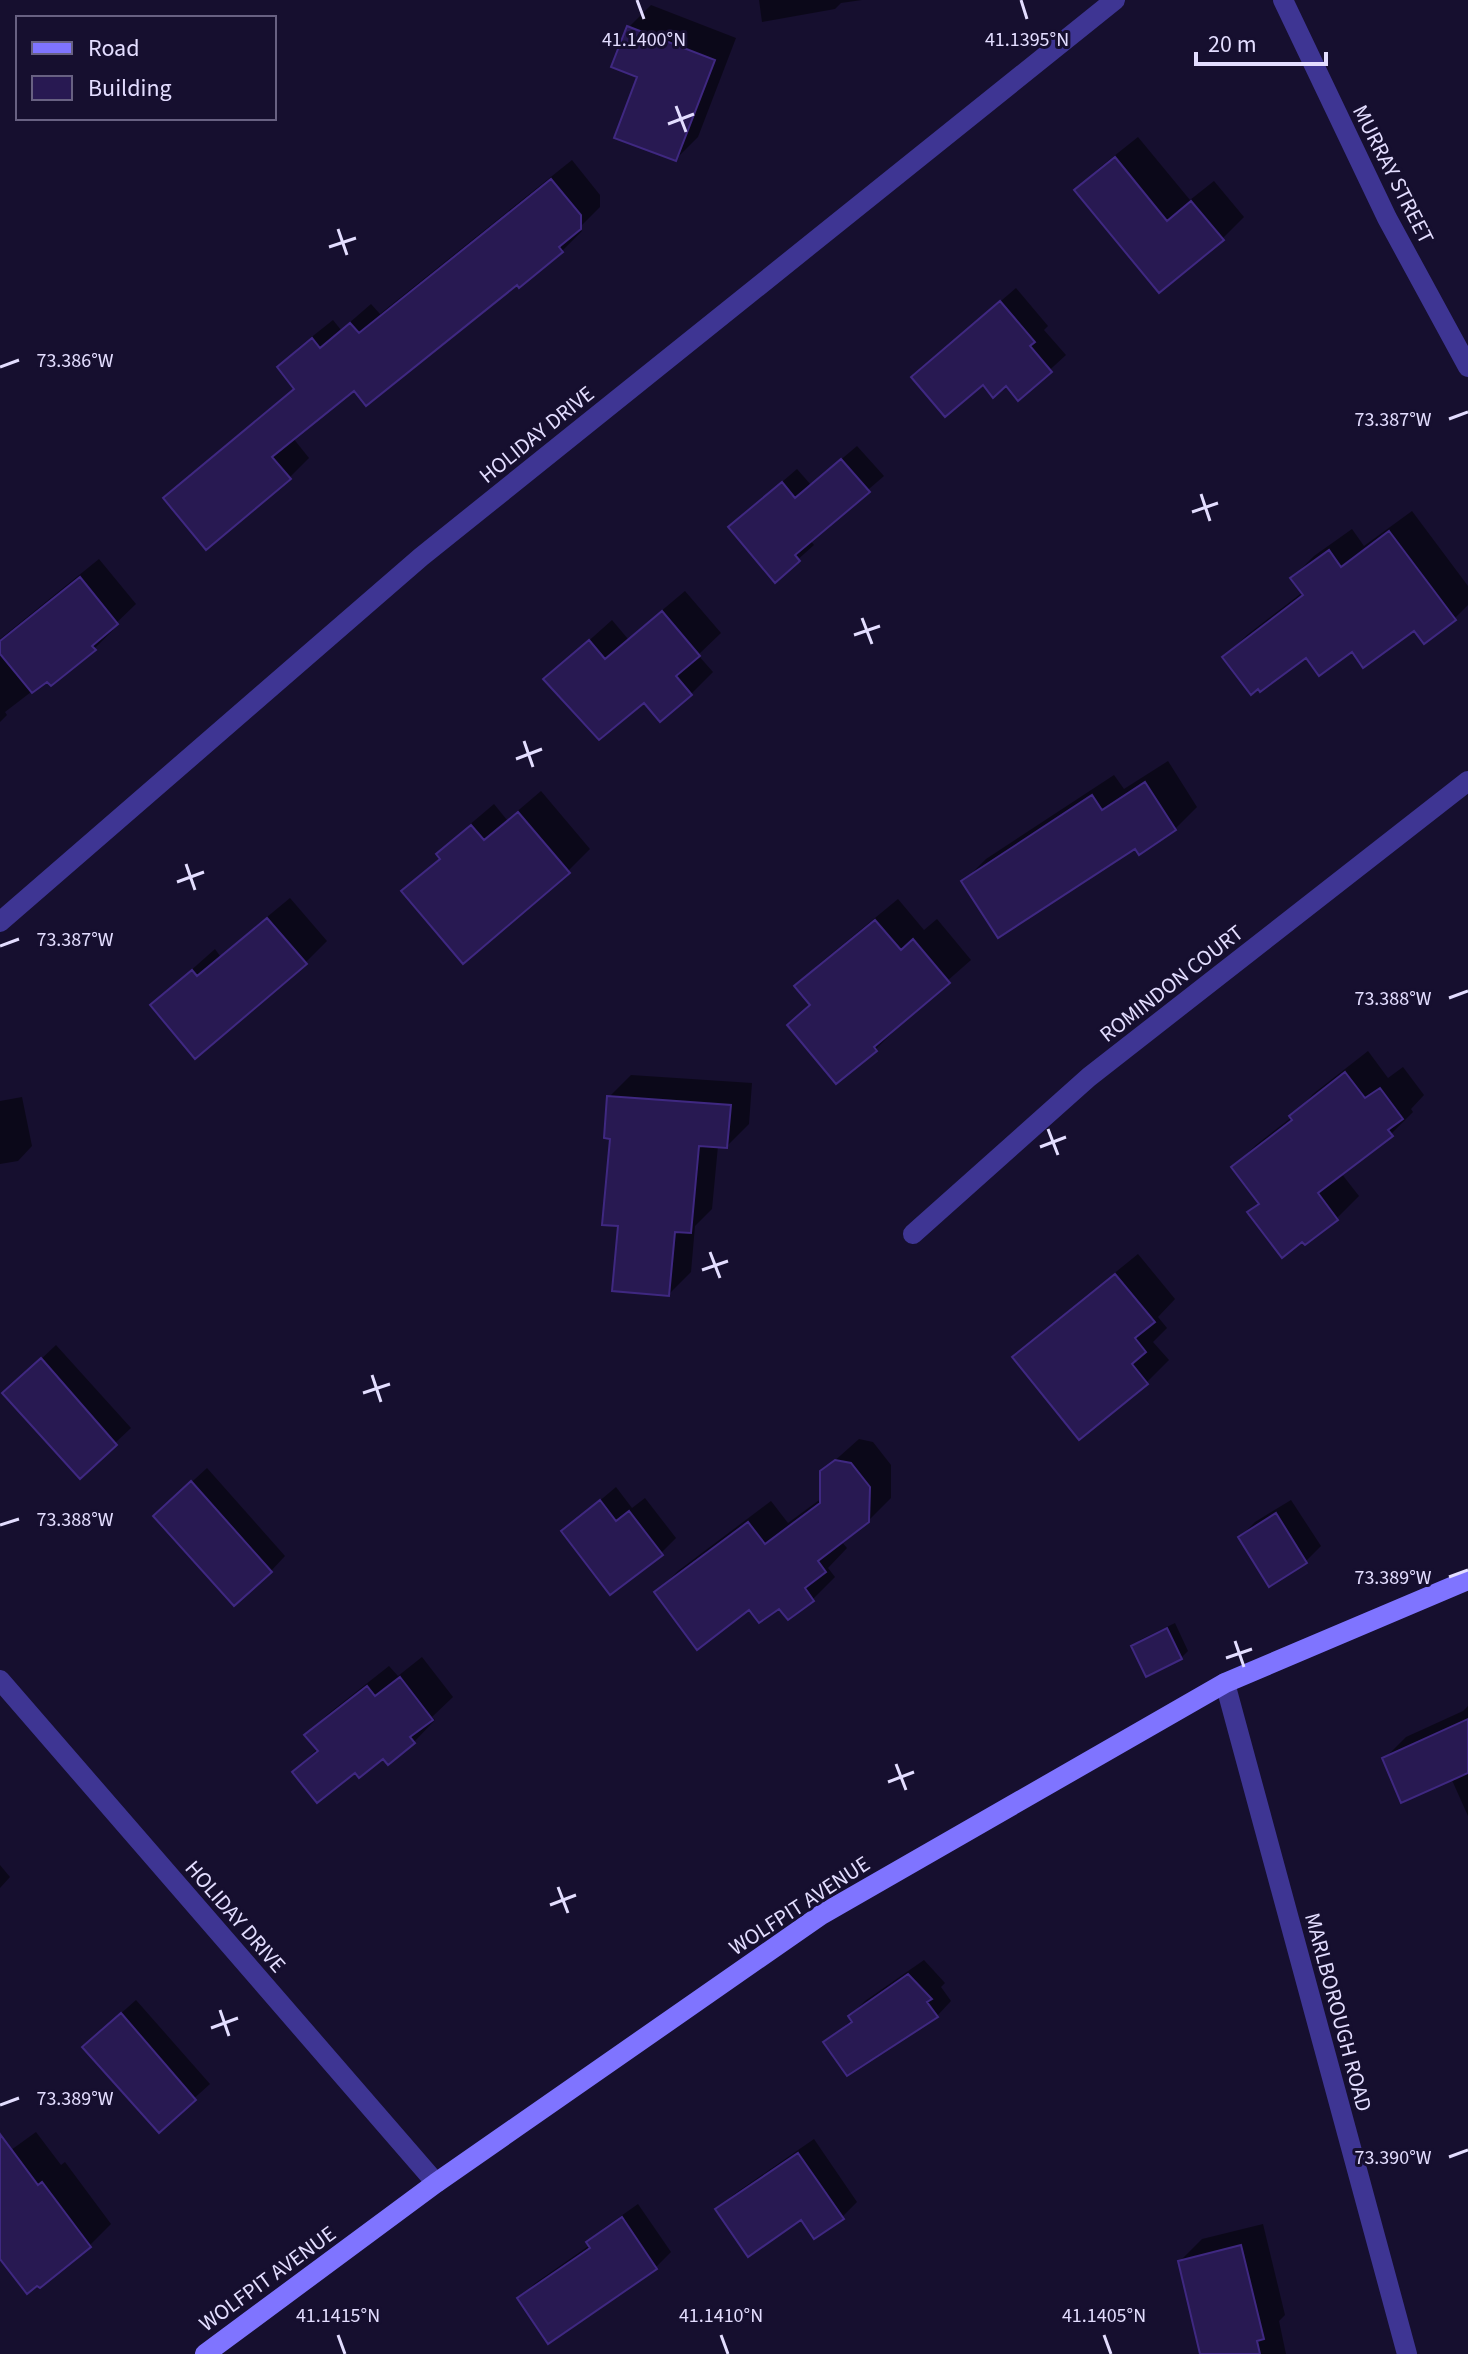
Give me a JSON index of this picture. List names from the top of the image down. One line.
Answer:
{"streets":{"street":["MURRAY STREET","HOLIDAY DRIVE","ROMINDON COURT","WOLFPIT AVENUE","MARLBOROUGH ROAD"]},"crossings":[["HOLIDAY DRIVE","WOLFPIT AVENUE"],["WOLFPIT AVENUE","MARLBOROUGH ROAD"]],"legend":["Road","Building"],"scale_bar":"20 m","coordinates":["41.1400°N","41.1395°N","73.386°W","73.387°W","73.388°W","73.389°W","73.390°W","41.1415°N","41.1410°N","41.1405°N"]}
